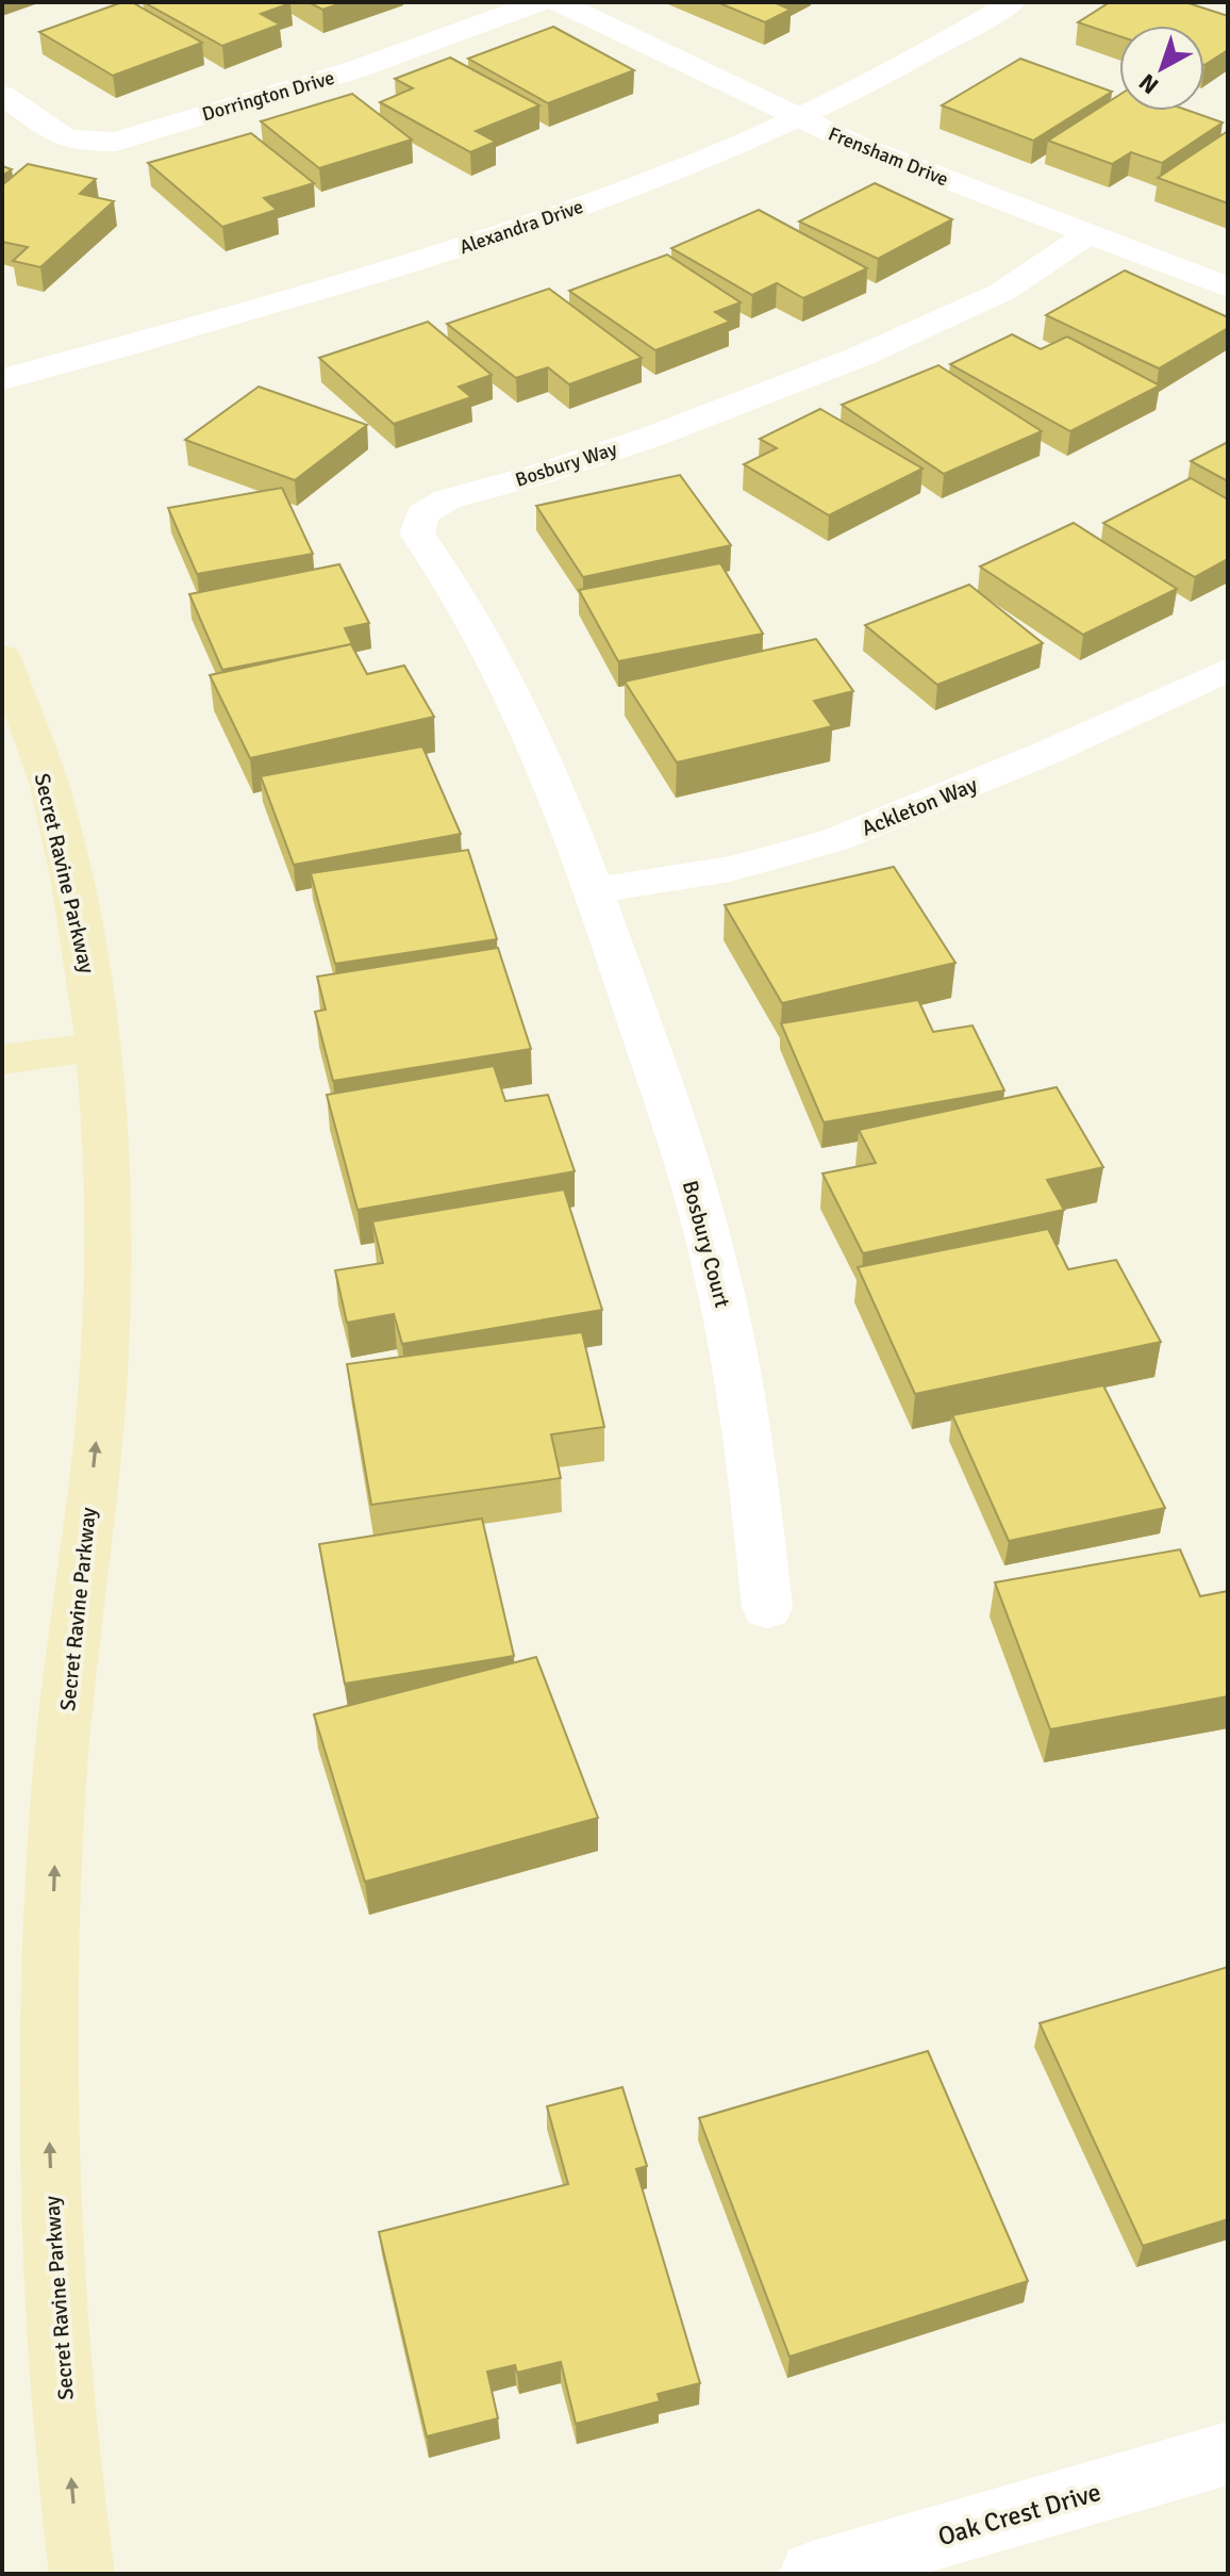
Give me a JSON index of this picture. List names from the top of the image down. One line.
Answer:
{"streets":{"main road":["Secret Ravine Parkway"],"street":["Dorrington Drive","Frensham Drive","Alexandra Drive","Bosbury Way","Ackleton Way","Bosbury Court","Oak Crest Drive"]},"crossings":[["Frensham Drive","Alexandra Drive"],["Frensham Drive","Bosbury Way"],["Bosbury Way","Ackleton Way"],["Bosbury Way","Bosbury Court"],["Ackleton Way","Bosbury Court"]],"one_way":["Secret Ravine Parkway"],"north":"bottom left"}
